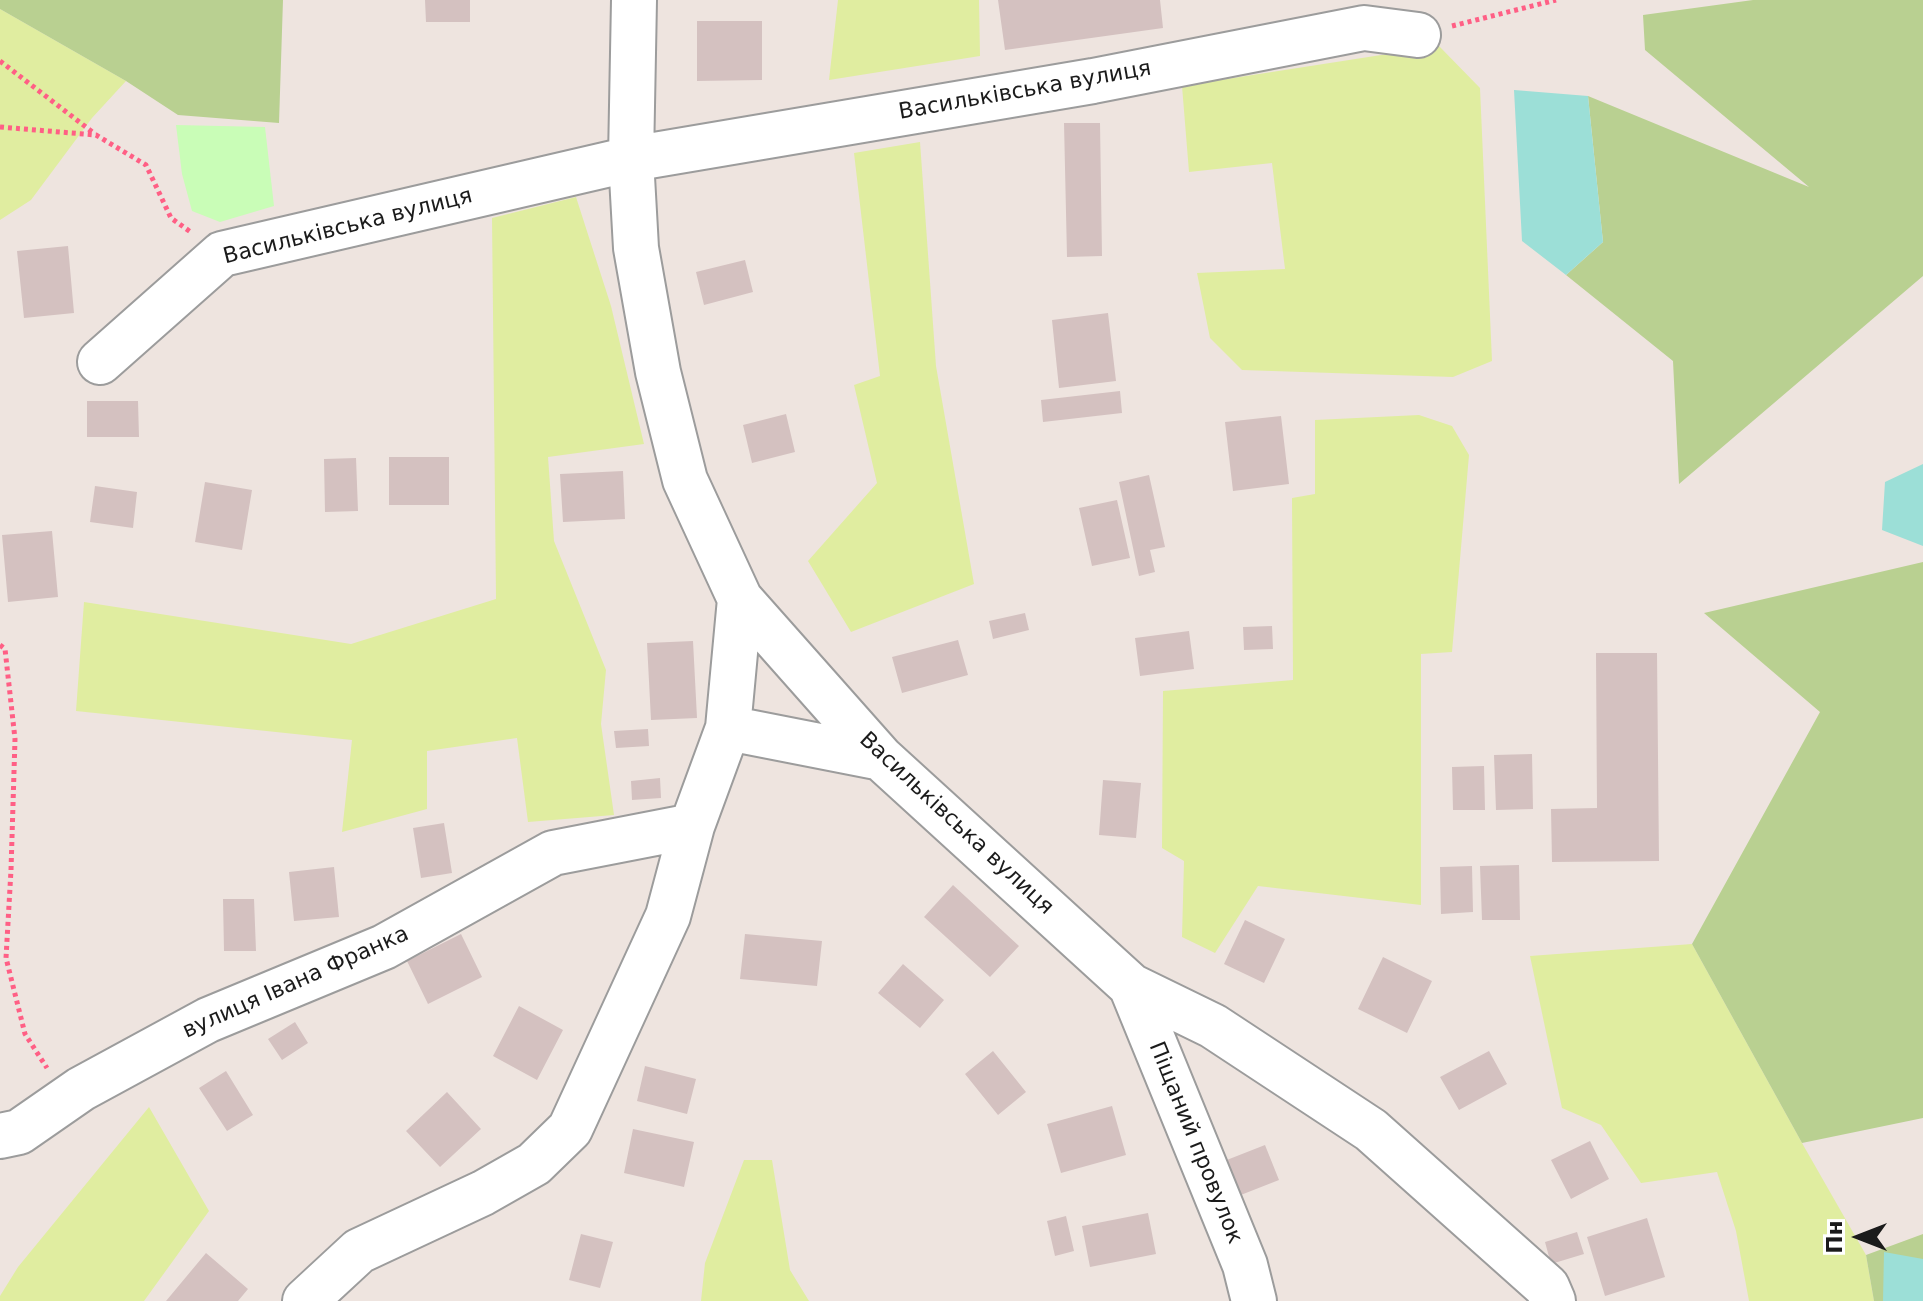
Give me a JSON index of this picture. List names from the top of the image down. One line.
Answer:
{"streets":{"street":["Васильківська вулиця","вулиця Івана Франка","Піщаний провулок"]},"crossings":[["Васильківська вулиця","Піщаний провулок"]],"north":"left"}
